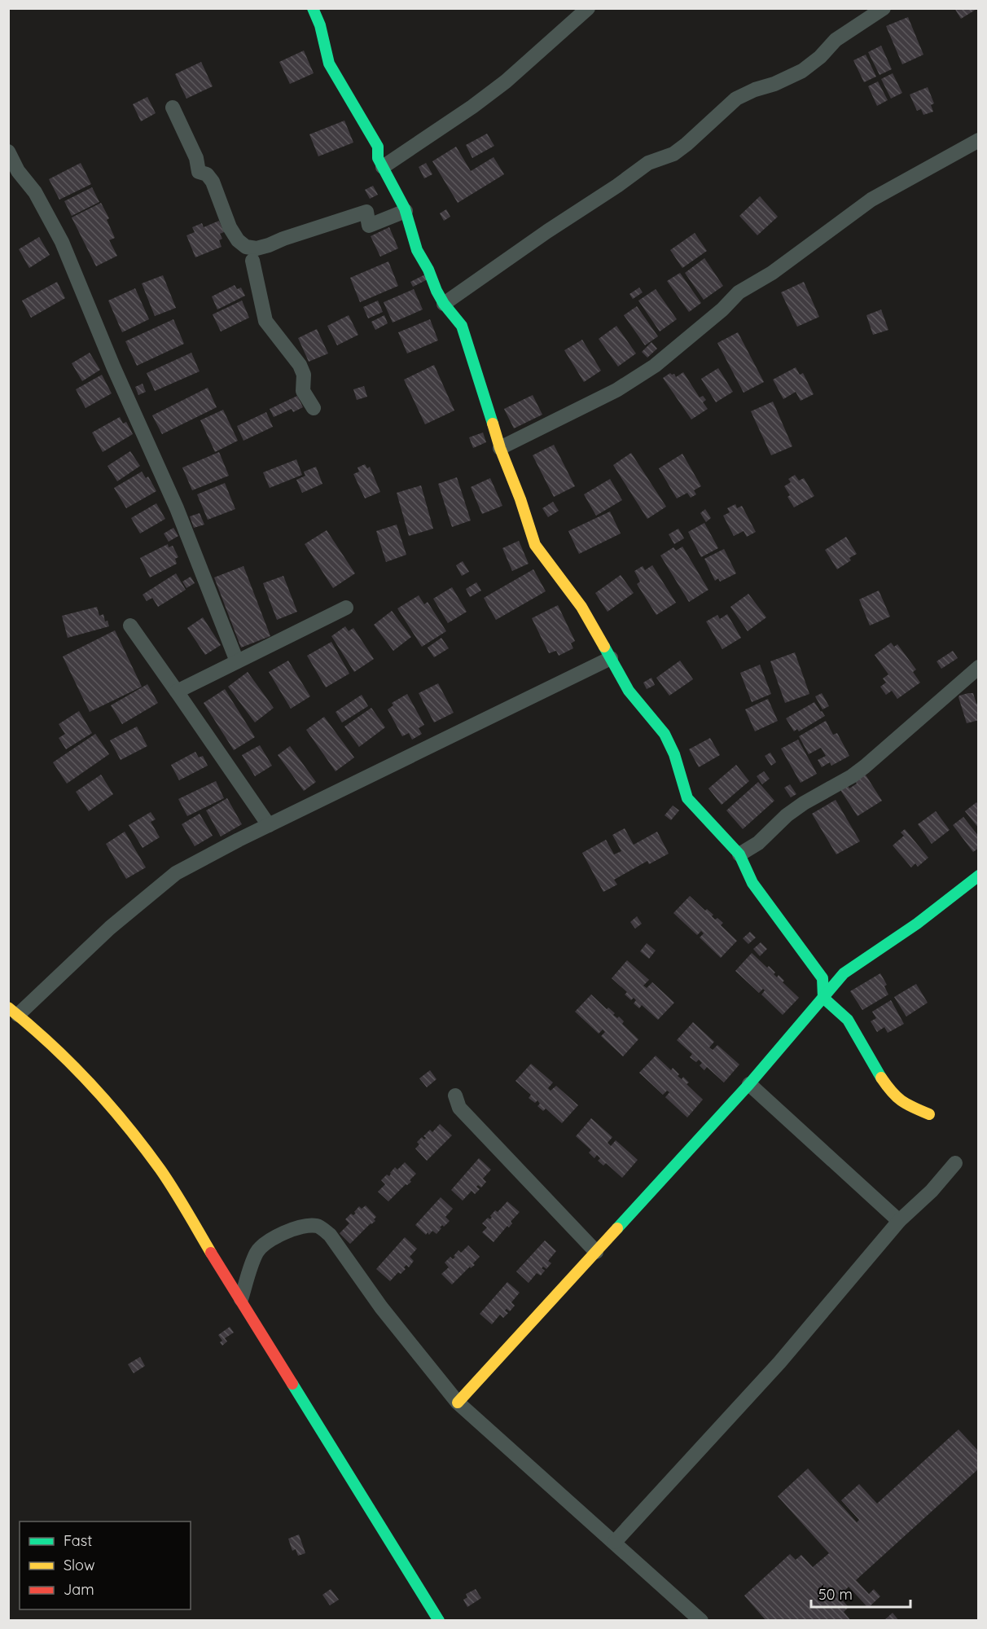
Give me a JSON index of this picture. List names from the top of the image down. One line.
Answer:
{"legend":["Fast","Slow","Jam"],"scale_bar":"50 m"}
